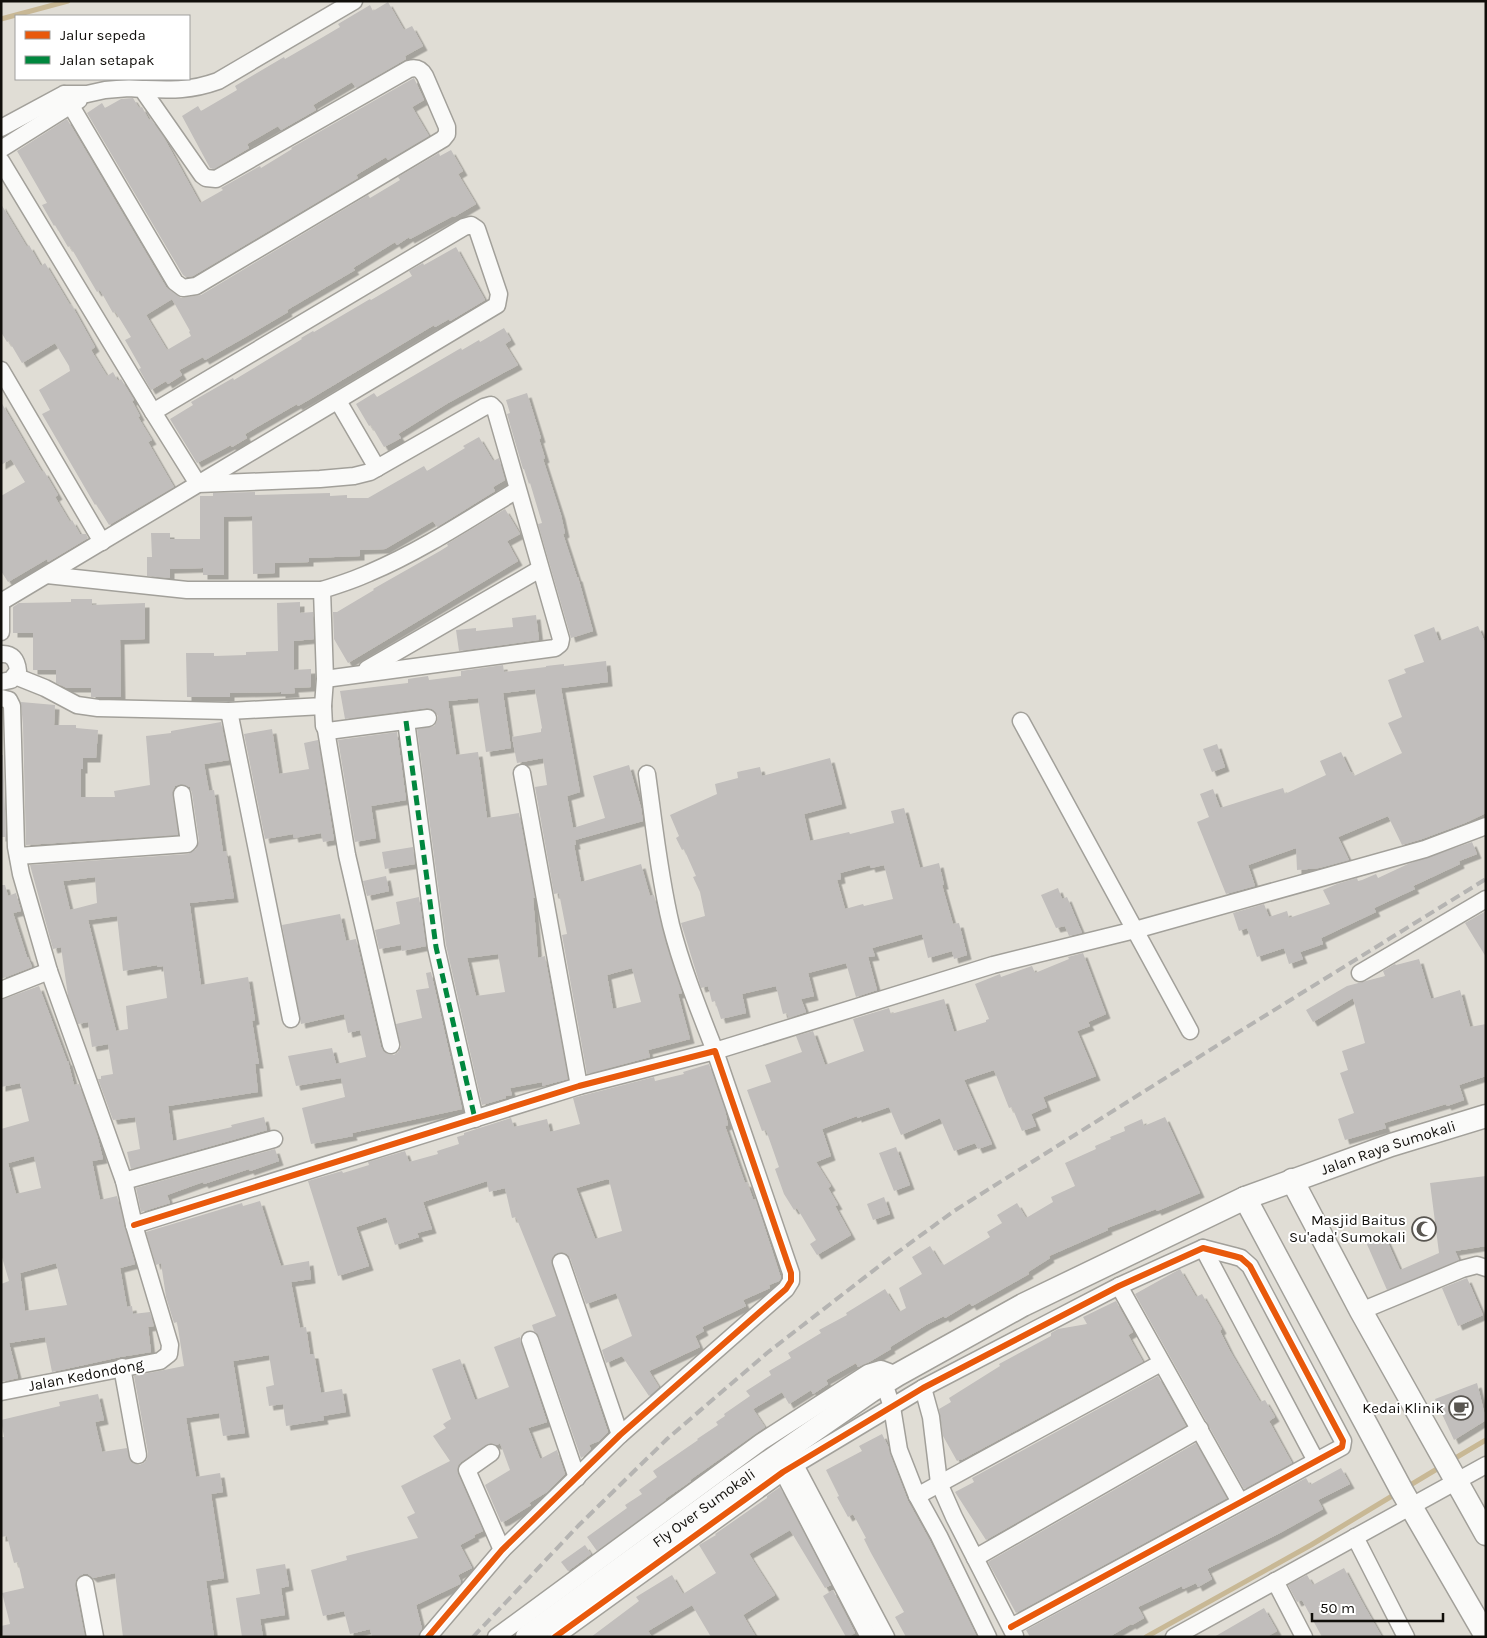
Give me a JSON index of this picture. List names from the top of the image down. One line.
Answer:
{"streets":{"main road":["Jalan Raya Sumokali","Fly Over Sumokali"],"street":["Jalan Kedondong"]},"crossings":[["Jalan Raya Sumokali","Fly Over Sumokali"]],"places":{"mosque":["Masjid Baitus Su'ada' Sumokali"],"cafe":["Kedai Klinik"]},"legend":["Jalur sepeda","Jalan setapak"],"scale_bar":"50 m"}
